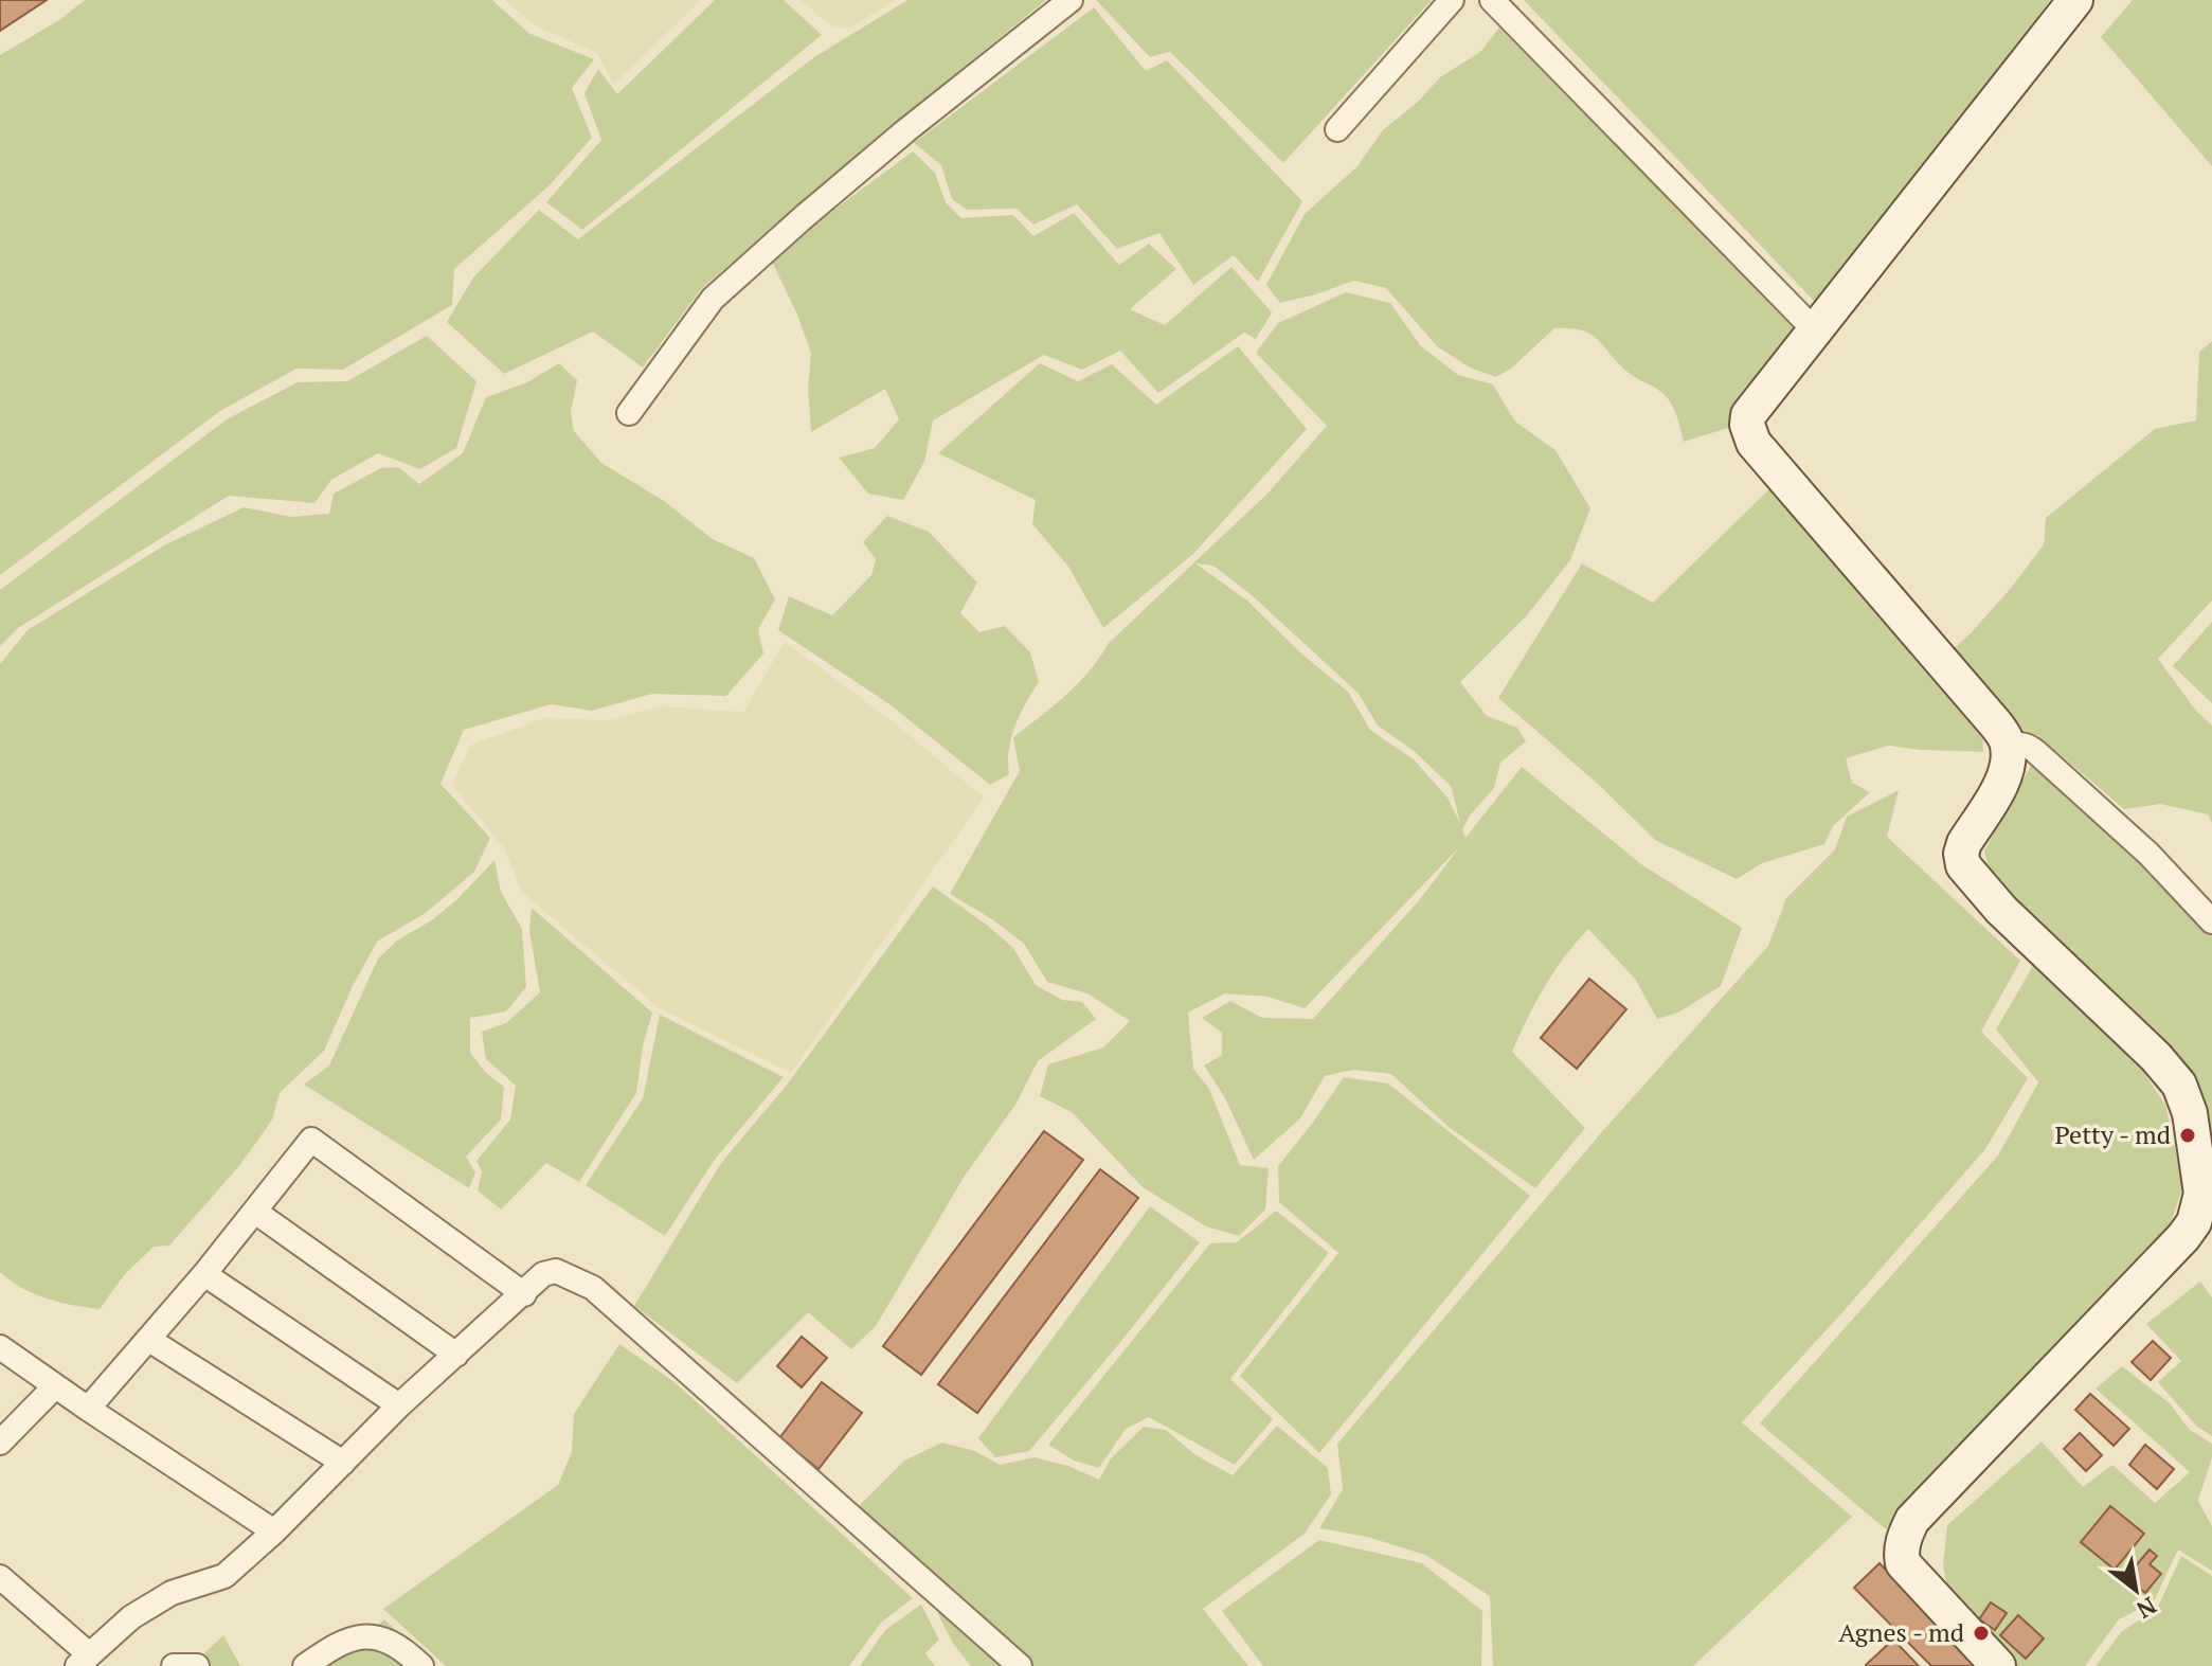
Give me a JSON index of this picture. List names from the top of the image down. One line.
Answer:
{"places":["Petty - md","Agnes - md"],"north":"bottom right"}
